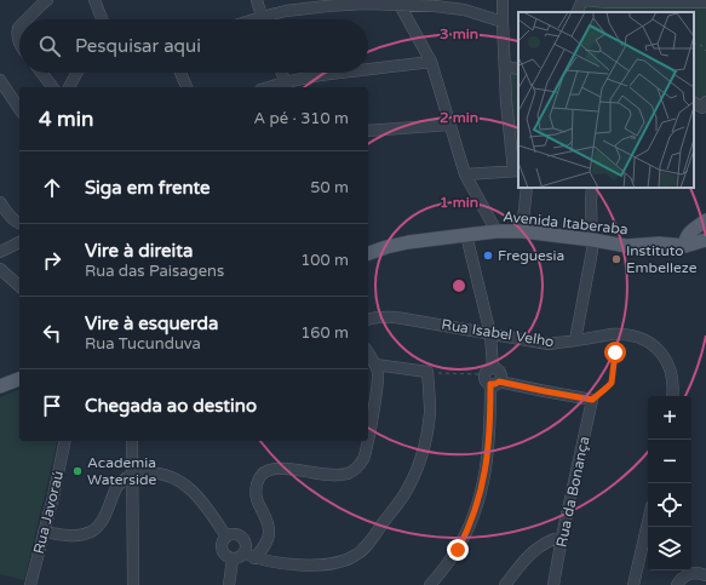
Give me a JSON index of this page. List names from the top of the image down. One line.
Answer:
{"streets":{"main road":["Avenida Itaberaba"],"street":["Rua Isabel Velho","Rua da Bonança","Rua Javoraú"]},"places":["Freguesia","Instituto Embelleze","Academia Waterside"],"page":{"search":"Pesquisar aqui","heading":["4 min","A pé · 310 m"],"list":[["Siga em frente","50 m"],["Vire à direita","Rua das Paisagens","100 m"],["Vire à esquerda","Rua Tucunduva","160 m"],"Chegada ao destino"],"map_buttons":["+","−"]},"rings":["3 min","2 min","1 min"]}
